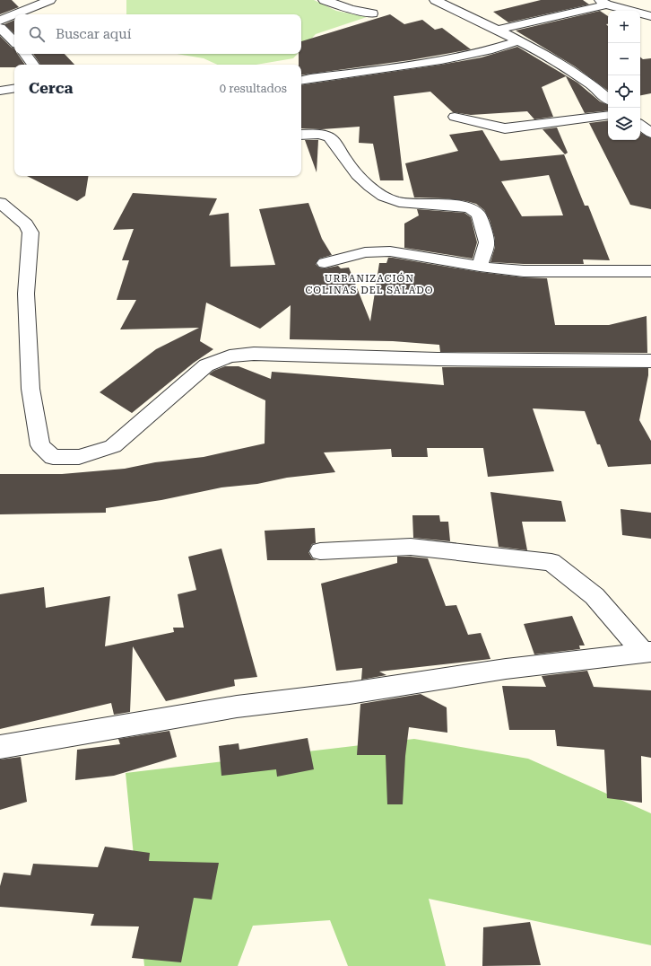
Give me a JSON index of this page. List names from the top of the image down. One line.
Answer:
{"districts":["URBANIZACIÓN COLINAS DEL SALADO"],"page":{"map_buttons":["+","−"],"search":"Buscar aquí","heading":["Cerca","0 resultados"]}}
